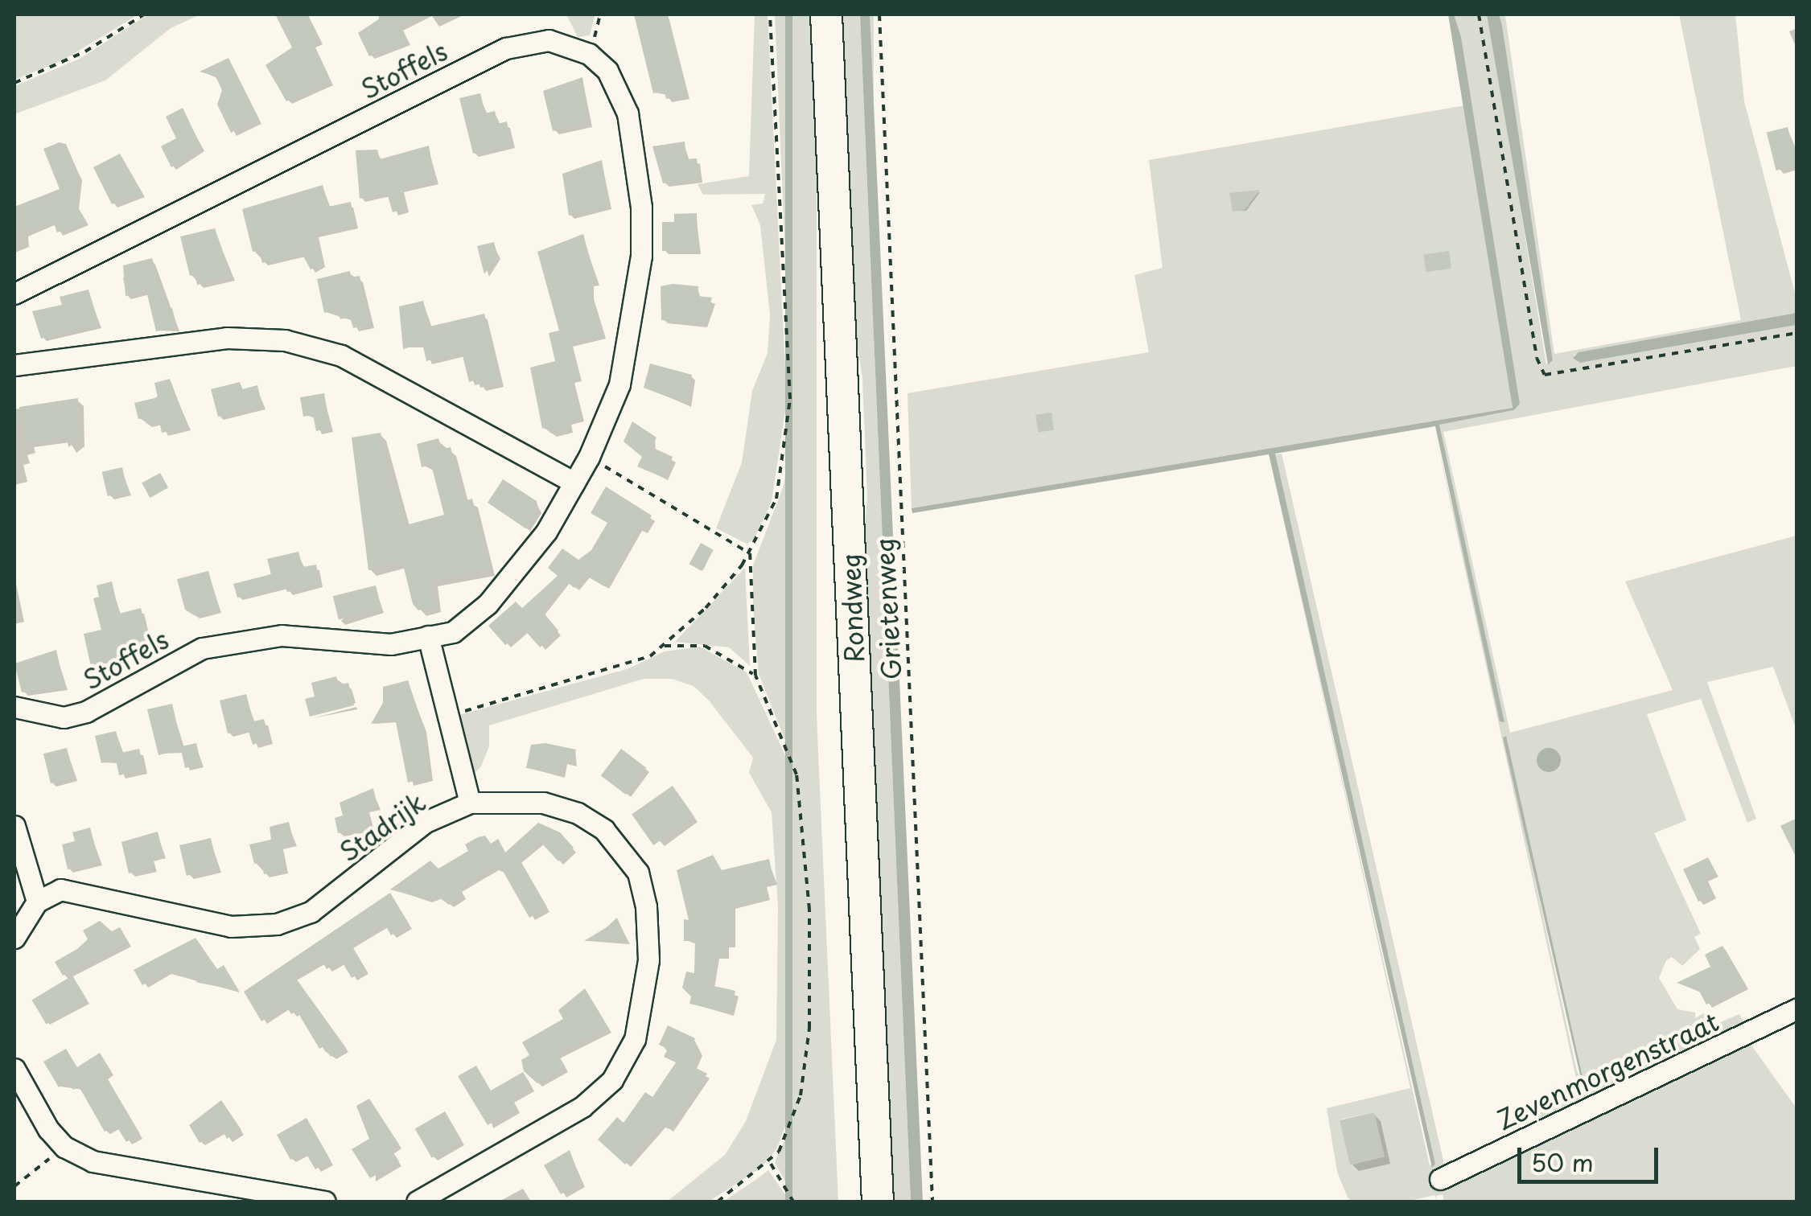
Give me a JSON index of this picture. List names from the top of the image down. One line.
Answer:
{"streets":{"main road":["Rondweg"],"street":["Stoffels","Stadrijk","Zevenmorgenstraat"],"path":["Grietenweg"]},"scale_bar":"50 m"}
